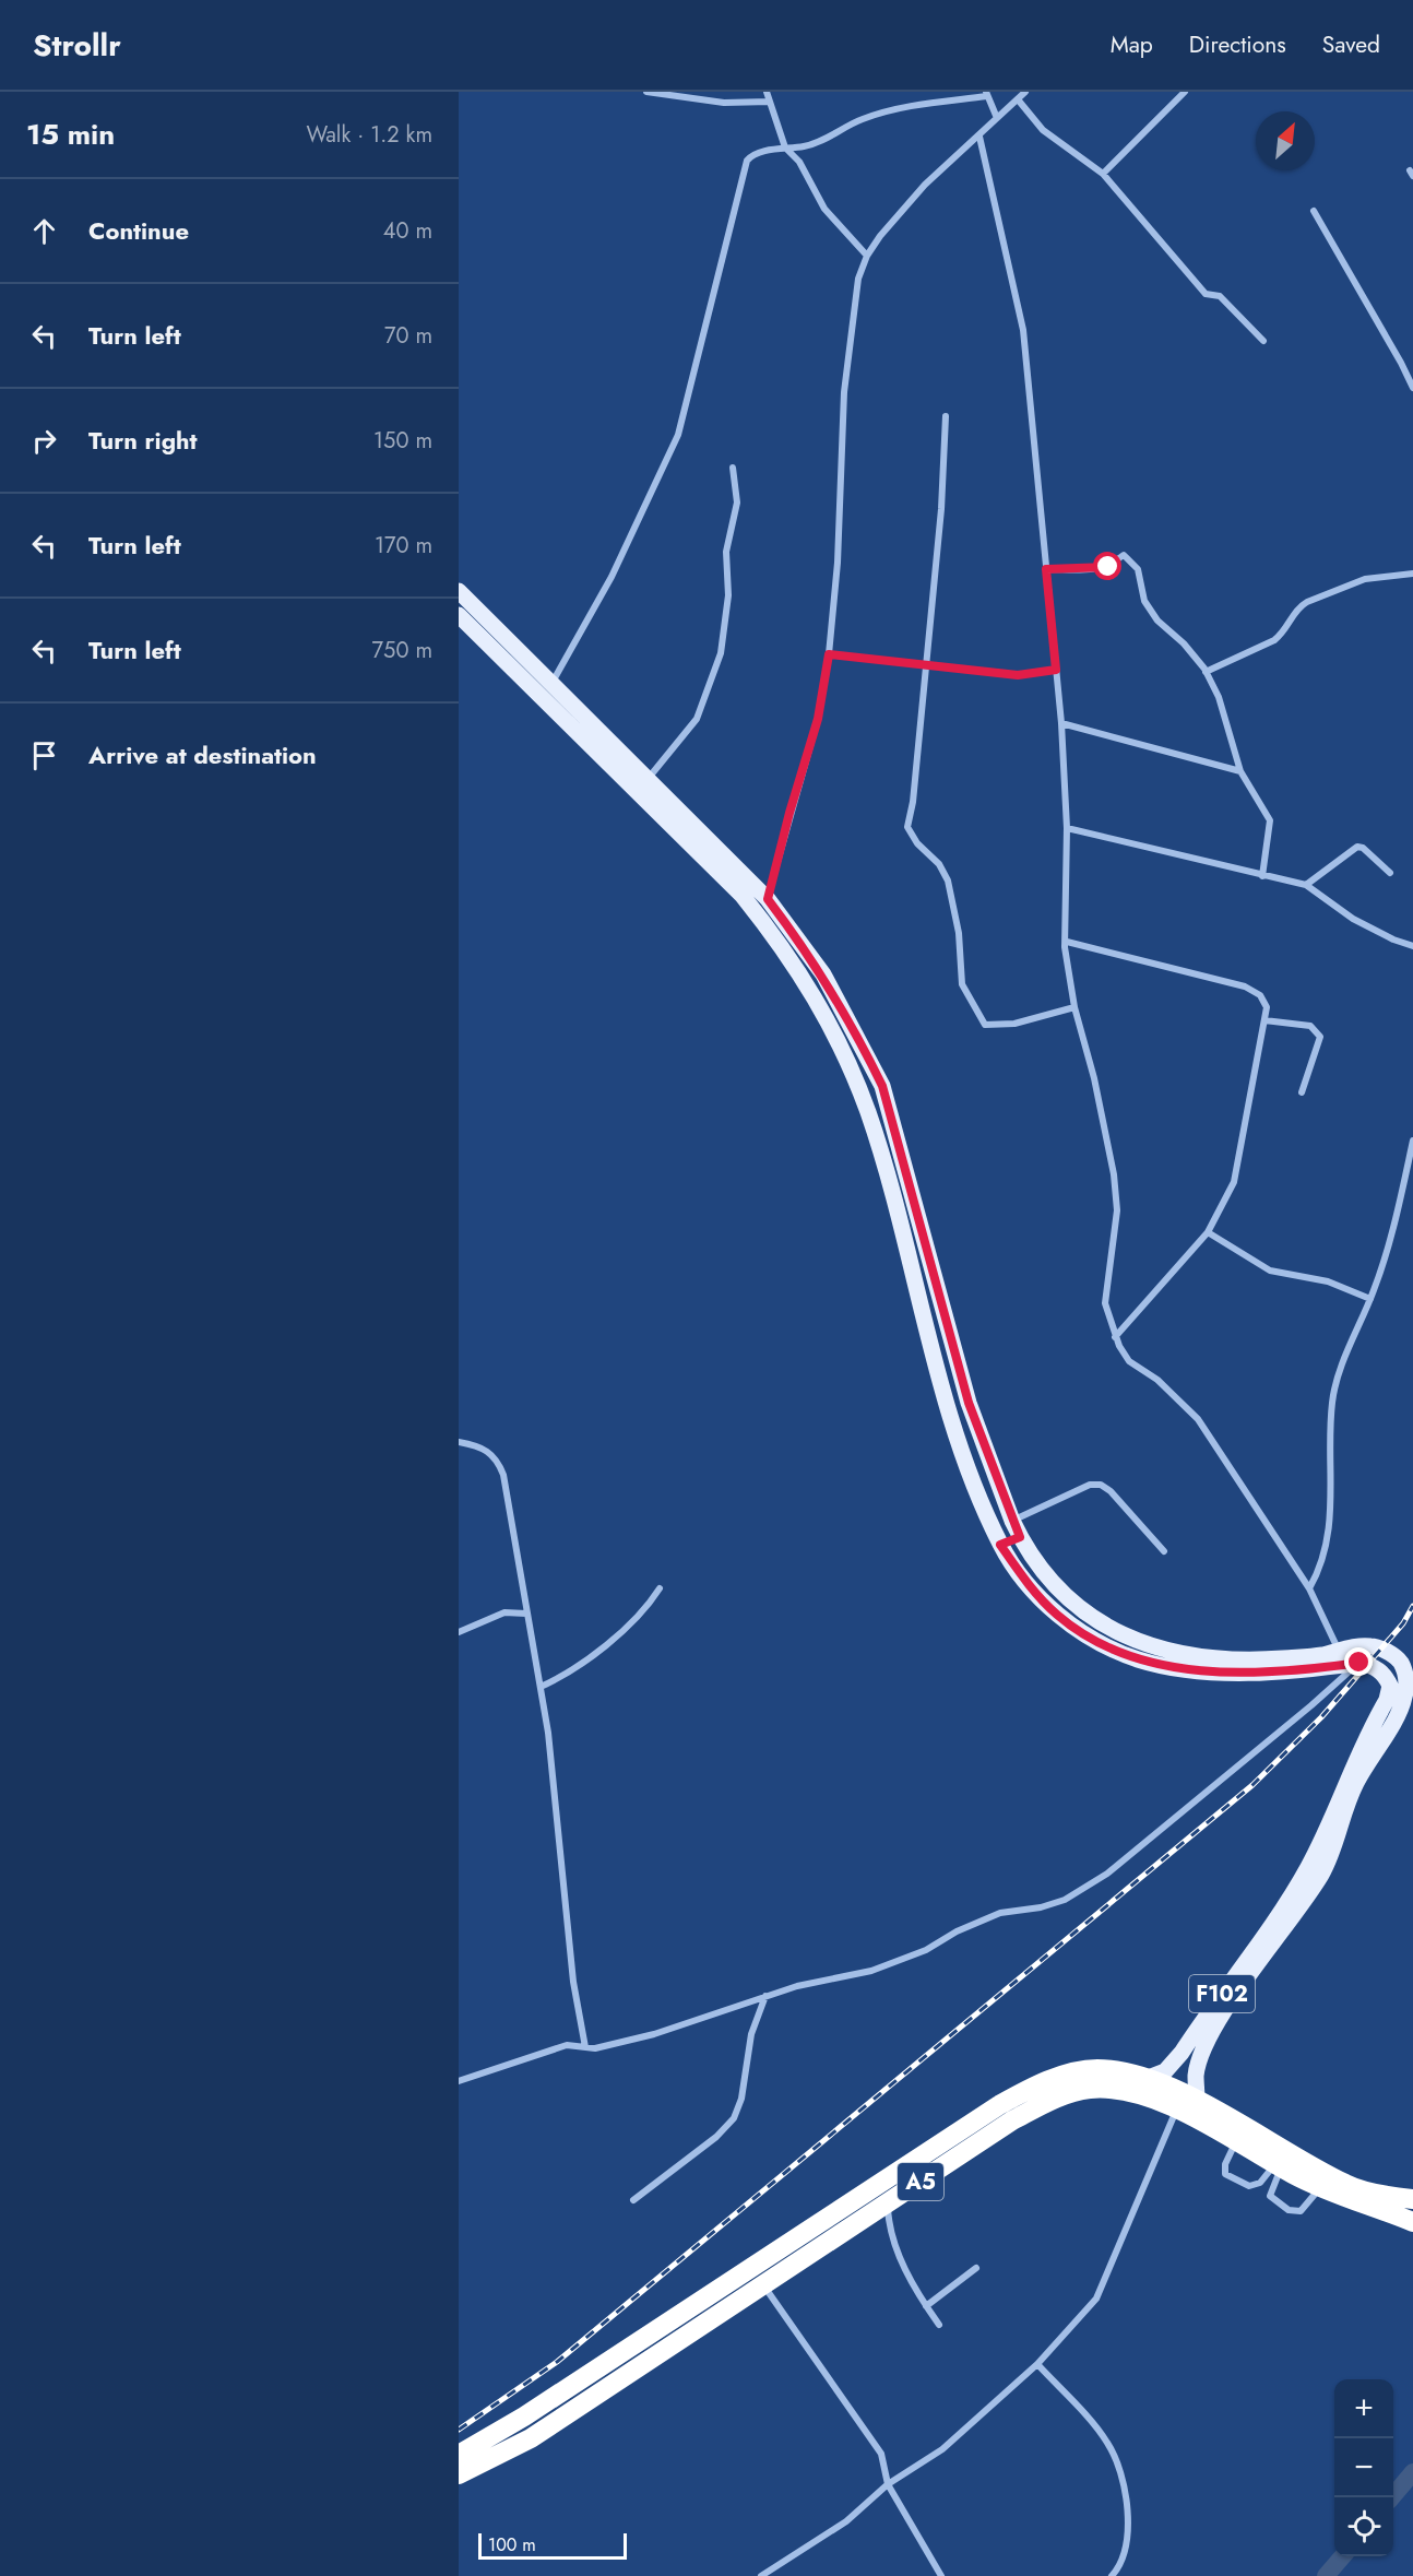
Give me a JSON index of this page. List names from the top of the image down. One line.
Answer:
{"streets":{"highway":["A5"],"main road":["F102"]},"crossings":[["F102","A5"]],"scale_bar":"100 m","north":"top right","page":{"header":"Strollr","nav":["Map","Directions","Saved"],"heading":["15 min","Walk · 1.2 km"],"list":[["Continue","40 m"],["Turn left","70 m"],["Turn right","150 m"],["Turn left","170 m"],["Turn left","750 m"],"Arrive at destination"],"map_buttons":["+","−"],"scale":"100 m"}}
